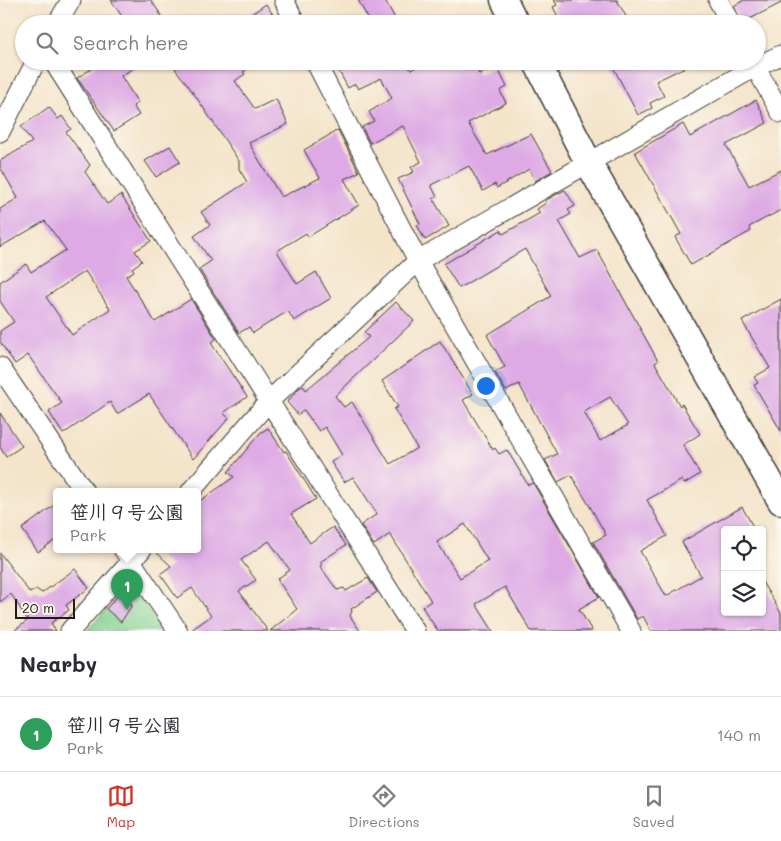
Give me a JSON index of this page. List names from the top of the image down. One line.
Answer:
{"scale_bar":"20 m","page":{"search":"Search here","popup":["笹川９号公園","Park"],"pins":"1","scale":"20 m","heading":"Nearby","list":[{"mark":"1","name":"笹川９号公園","note":"Park","value":"140 m"}],"nav":["Map","Directions","Saved"]}}
